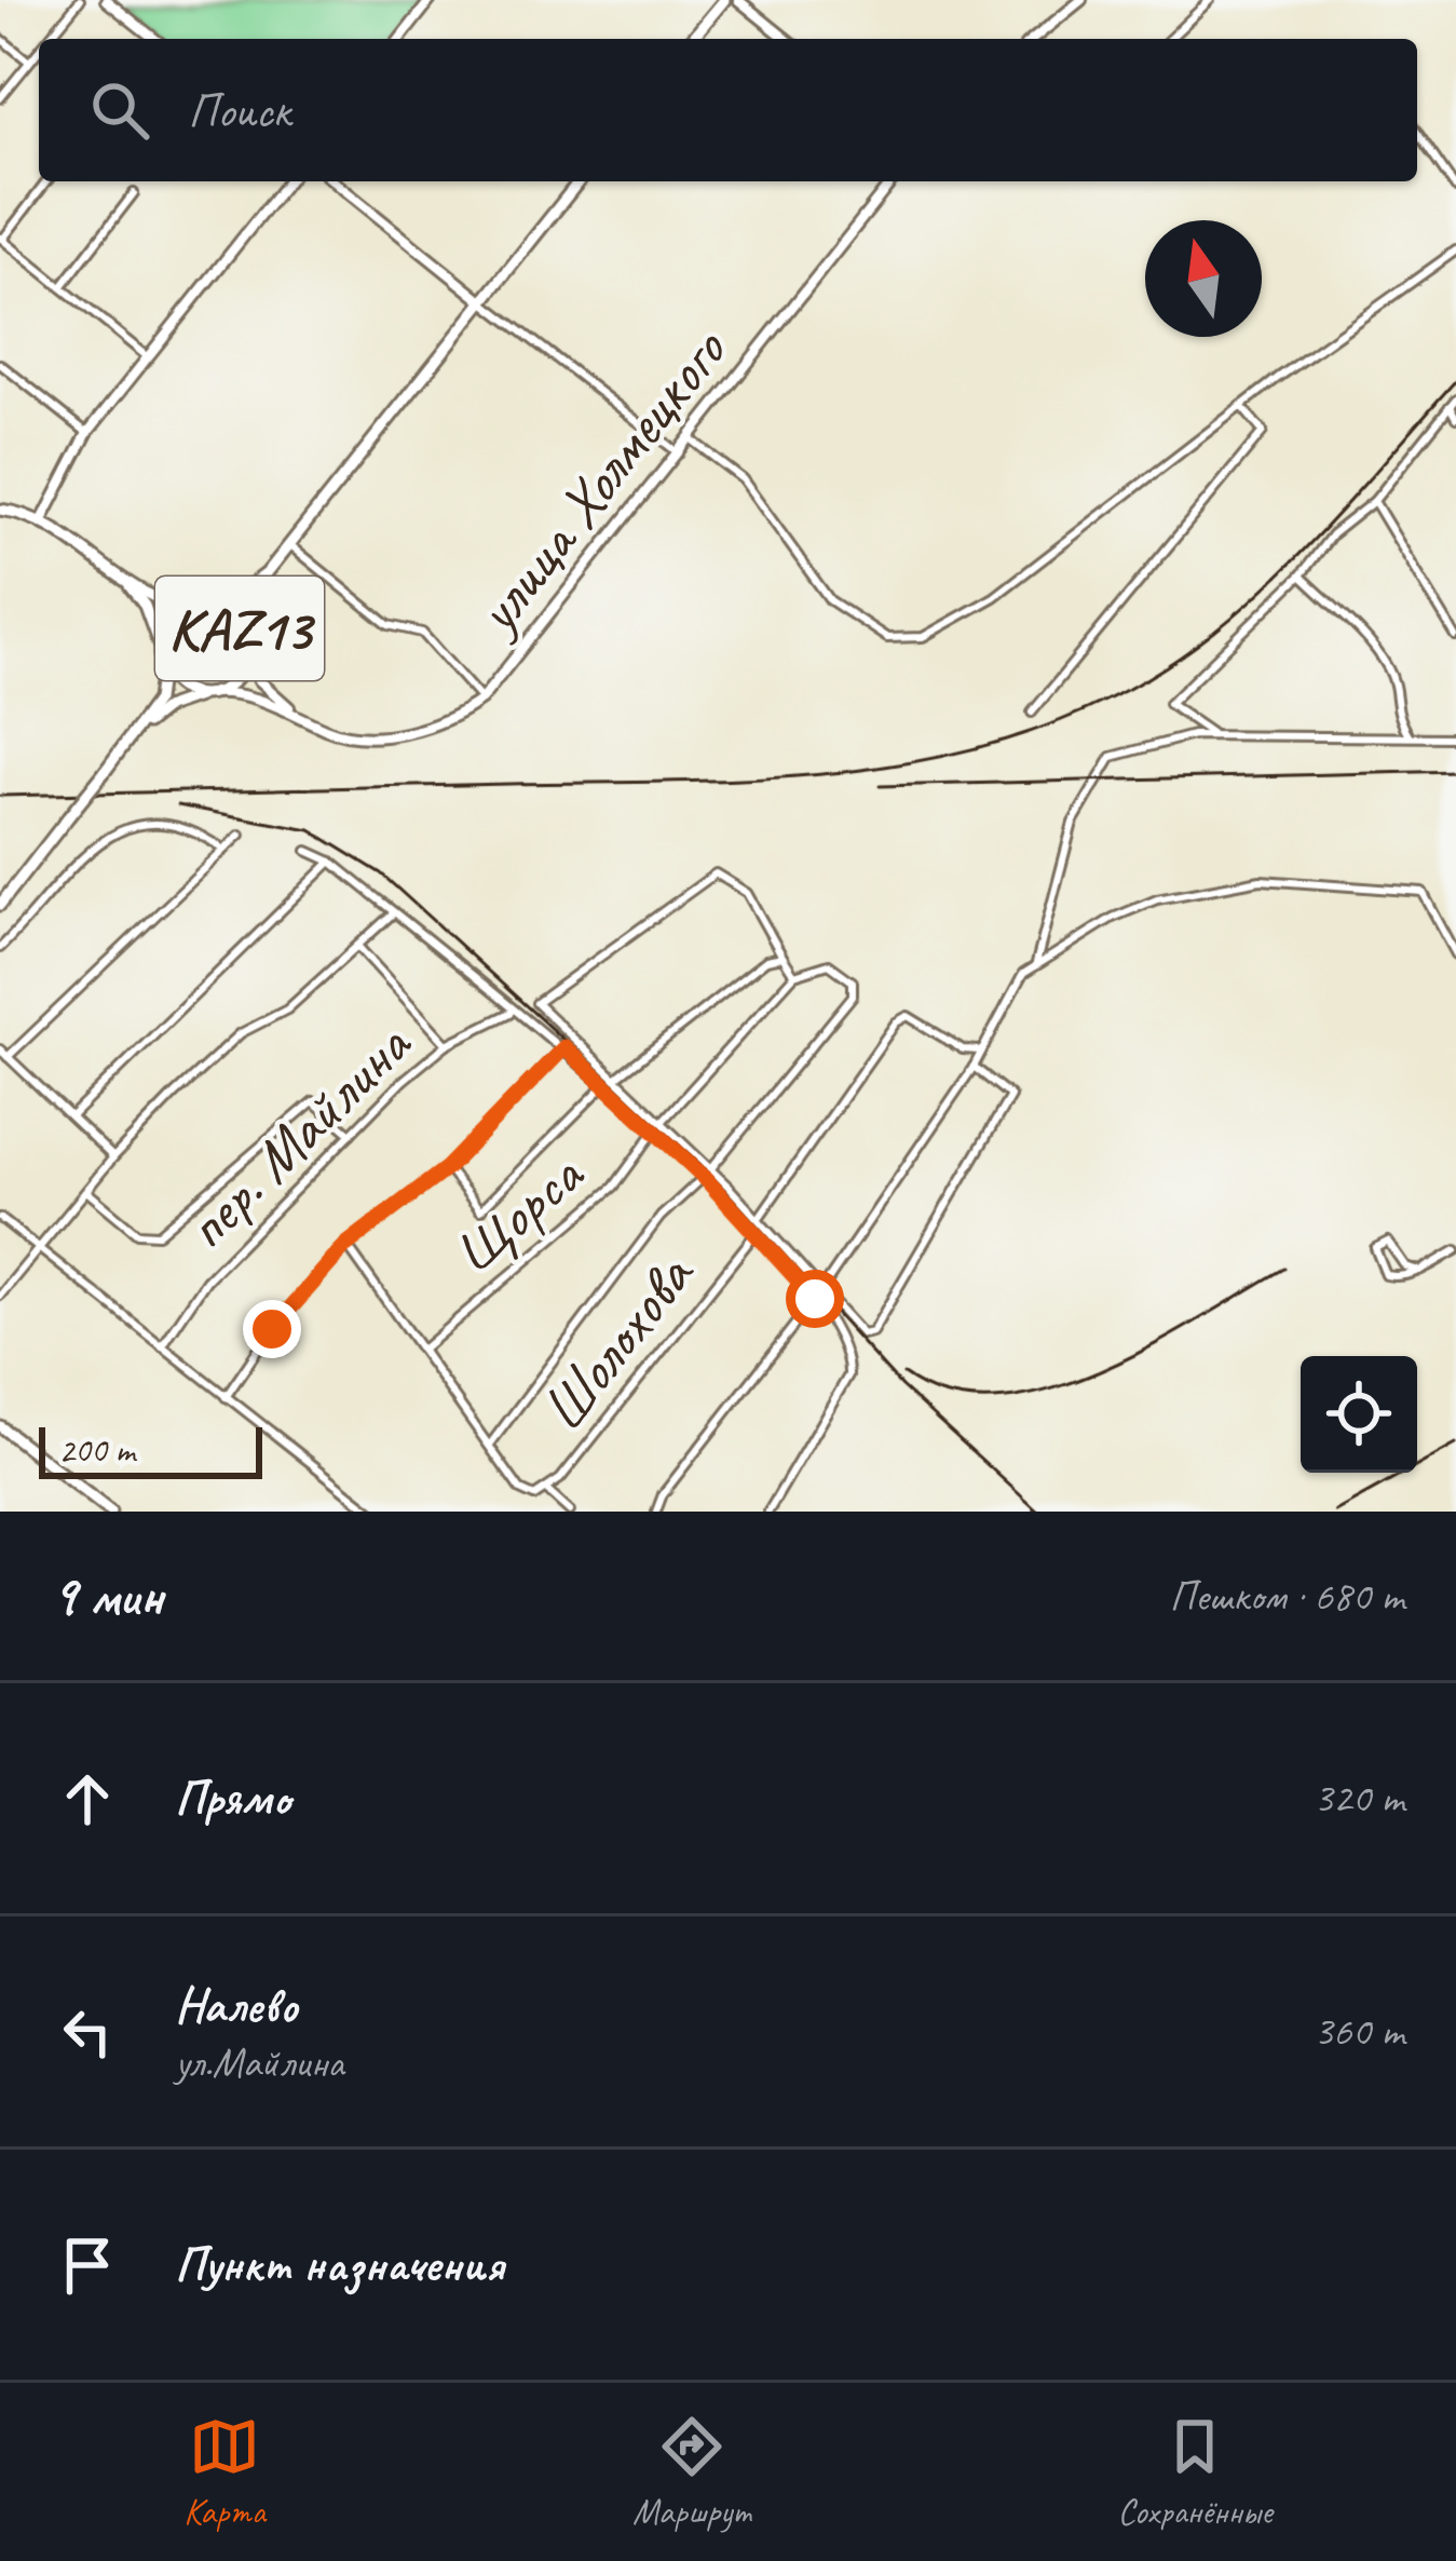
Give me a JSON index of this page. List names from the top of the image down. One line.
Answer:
{"streets":{"main road":["KAZ13"],"street":["улица Холмецкого","пер. Майлина","Щорса","Шолохова"]},"crossings":[["улица Холмецкого","KAZ13"]],"scale_bar":"200 m","north":"top","page":{"search":"Поиск","scale":"200 m","heading":["9 мин","Пешком · 680 m"],"list":[["Прямо","320 m"],["Налево","ул.Майлина","360 m"],"Пункт назначения"],"nav":["Карта","Маршрут","Сохранённые"]}}
